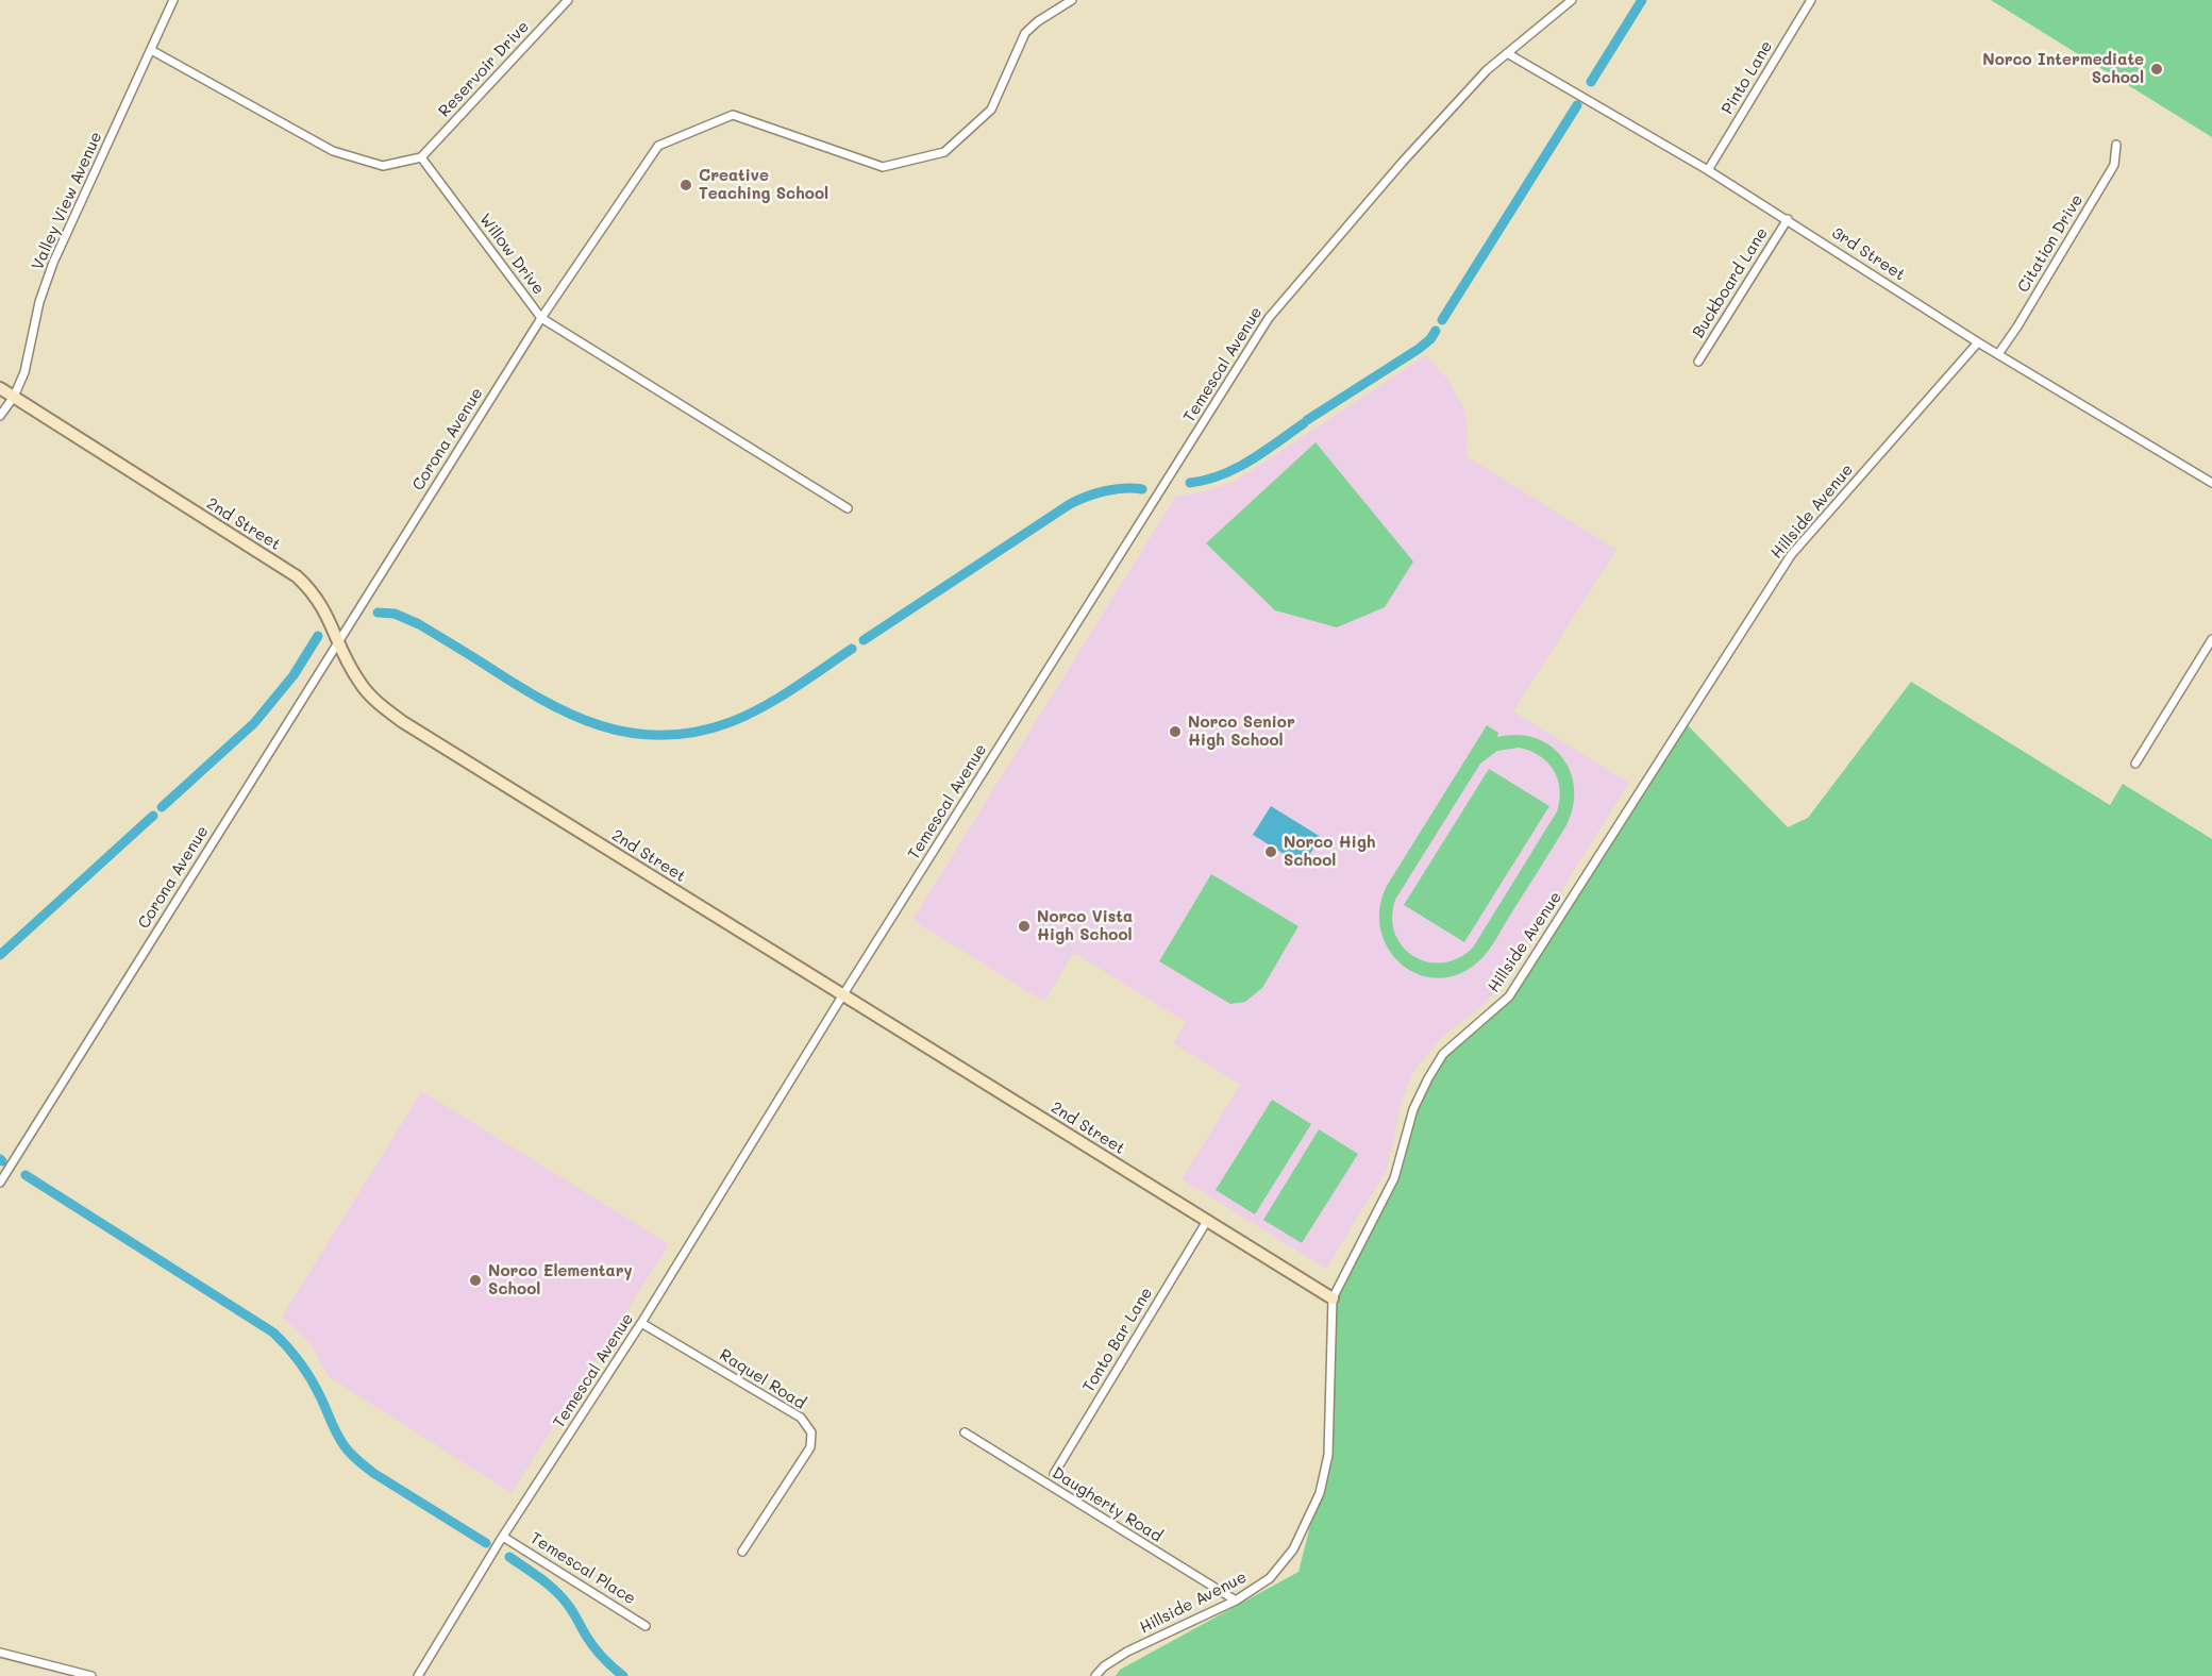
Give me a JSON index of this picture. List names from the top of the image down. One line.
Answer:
{"streets":{"street":["Reservoir Drive","Pinto Lane","Valley View Avenue","Citation Drive","Willow Drive","3rd Street","Buckboard Lane","Temescal Avenue","Corona Avenue","Hillside Avenue","2nd Street","Tonto Bar Lane","Raquel Road","Daugherty Road","Temescal Place"]},"crossings":[["Reservoir Drive","Willow Drive"],["Pinto Lane","3rd Street"],["Valley View Avenue","2nd Street"],["Citation Drive","3rd Street"],["Willow Drive","Corona Avenue"],["3rd Street","Buckboard Lane"],["3rd Street","Temescal Avenue"],["3rd Street","Hillside Avenue"],["Temescal Avenue","2nd Street"],["Temescal Avenue","Raquel Road"],["Temescal Avenue","Temescal Place"],["Corona Avenue","2nd Street"],["Hillside Avenue","2nd Street"],["Hillside Avenue","Daugherty Road"],["2nd Street","Tonto Bar Lane"]],"places":["Norco Intermediate School","Creative Teaching School","Norco Senior High School","Norco High School","Norco Vista High School","Norco Elementary School"]}
